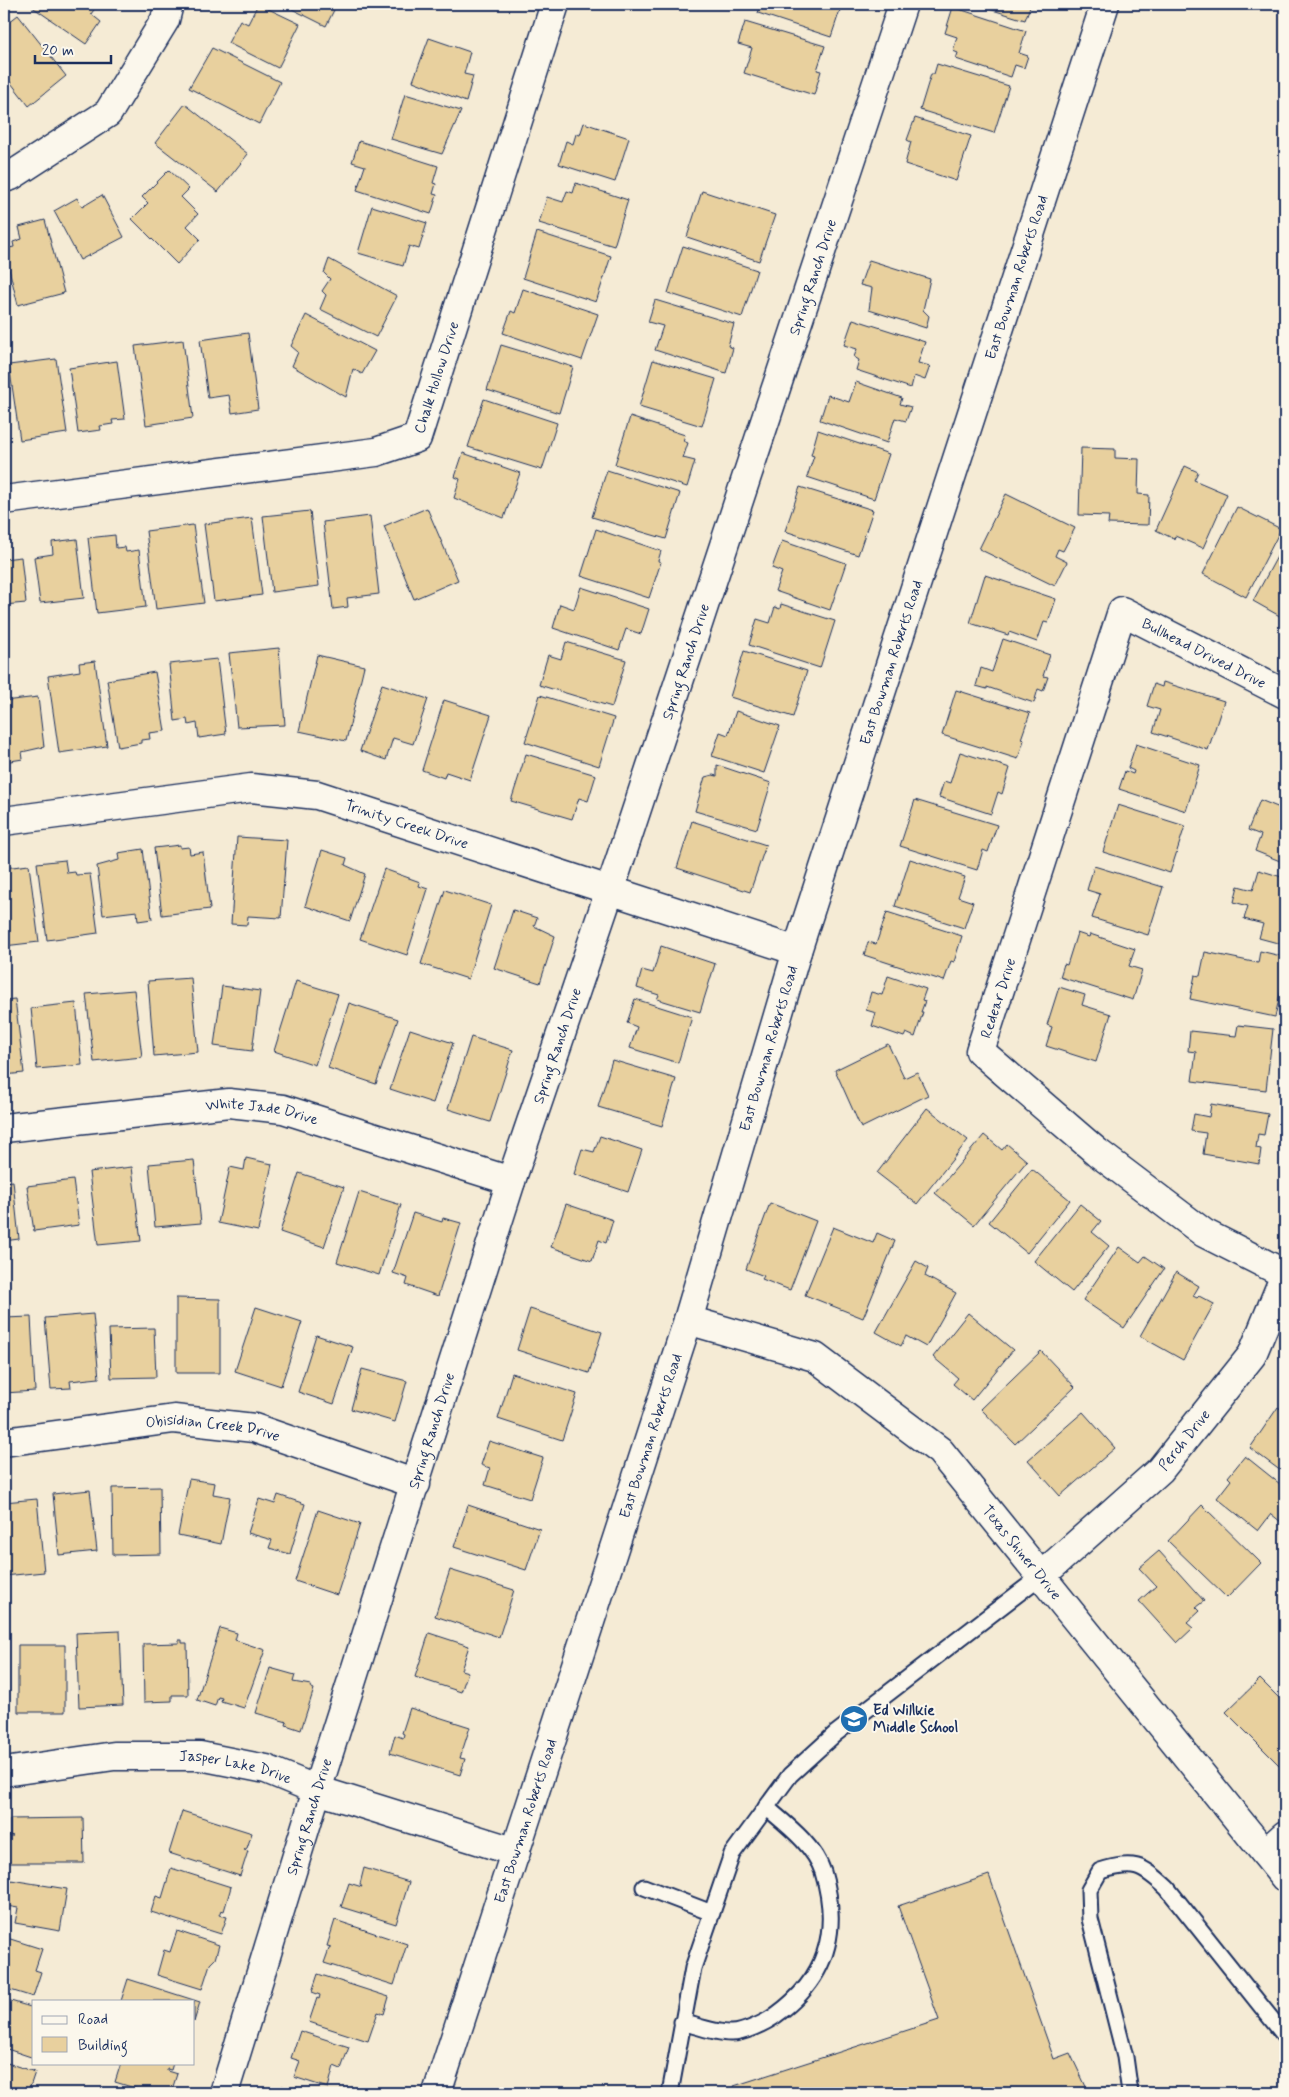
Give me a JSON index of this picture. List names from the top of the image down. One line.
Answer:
{"streets":{"street":["East Bowman Roberts Road","Spring Ranch Drive","Chalk Hollow Drive","Bullhead Drived Drive","Trinity Creek Drive","Redear Drive","White Jade Drive","Obisidian Creek Drive","Perch Drive","Texas Shiner Drive","Jasper Lake Drive"]},"crossings":[["East Bowman Roberts Road","Trinity Creek Drive"],["East Bowman Roberts Road","Texas Shiner Drive"],["East Bowman Roberts Road","Jasper Lake Drive"],["Spring Ranch Drive","Trinity Creek Drive"],["Spring Ranch Drive","White Jade Drive"],["Spring Ranch Drive","Obisidian Creek Drive"],["Spring Ranch Drive","Jasper Lake Drive"],["Bullhead Drived Drive","Redear Drive"],["Redear Drive","Perch Drive"],["Perch Drive","Texas Shiner Drive"]],"places":{"school or university":["Ed Willkie Middle School"]},"legend":["Road","Building"],"scale_bar":"20 m"}
